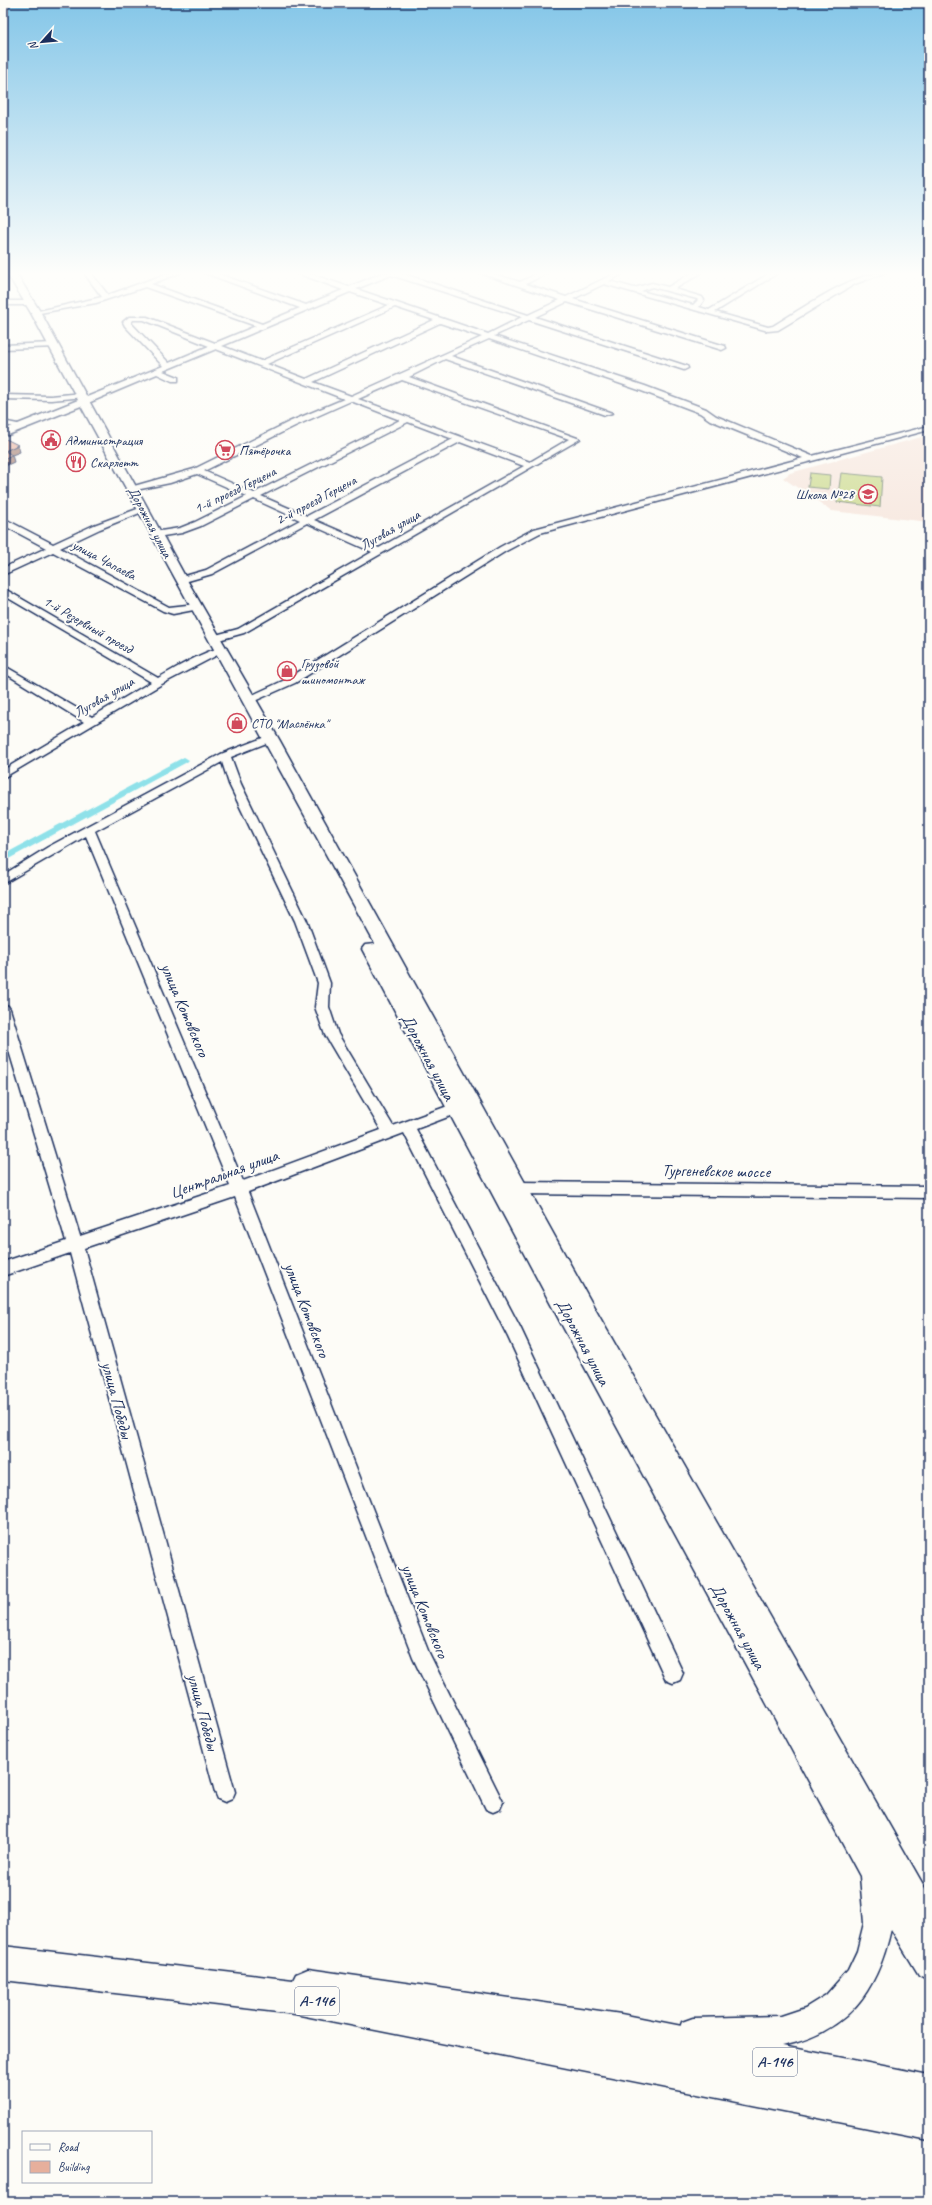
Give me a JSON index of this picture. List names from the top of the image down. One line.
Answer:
{"streets":{"highway":["А-146"],"main road":["Дорожная улица"],"street":["1-й проезд Герцена","2-й проезд Герцена","Луговая улица","улица Чапаева","1-й Резервный проезд","улица Котовского","Тургеневское шоссе","Центральная улица","улица Победы"]},"crossings":[["1-й проезд Герцена","Дорожная улица"],["2-й проезд Герцена","Дорожная улица"],["Дорожная улица","Луговая улица"],["Дорожная улица","улица Чапаева"],["Дорожная улица","Тургеневское шоссе"],["Дорожная улица","Центральная улица"],["Луговая улица","1-й Резервный проезд"],["улица Котовского","Центральная улица"],["Центральная улица","улица Победы"]],"places":{"public building":["Администрация"],"supermarket":["Пятёрочка"],"restaurant":["Скарлетт"],"school or university":["Школа №28"],"shop":["Грузовой шиномонтаж","СТО \"Маслёнка\""]},"legend":["Road","Building"],"north":"bottom left"}
